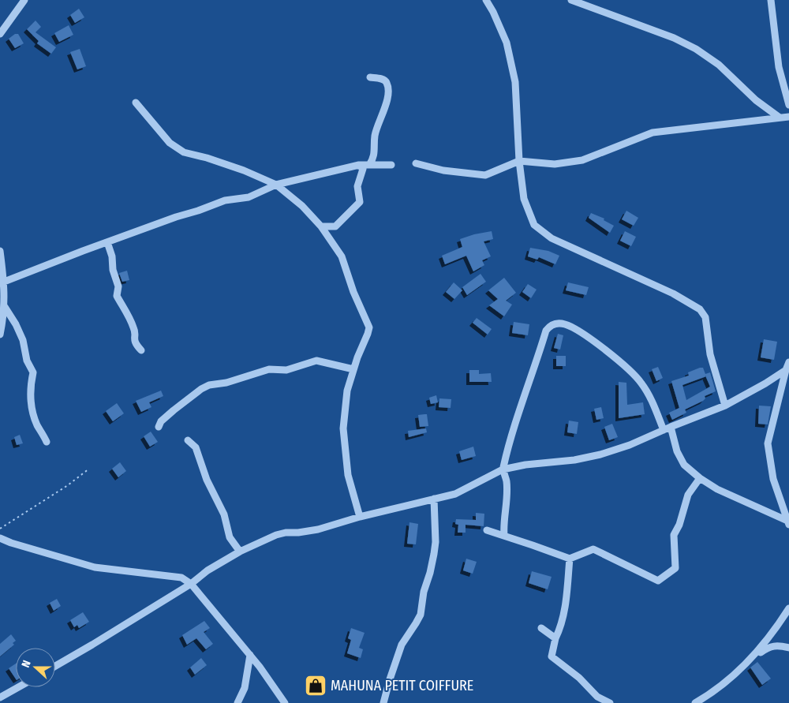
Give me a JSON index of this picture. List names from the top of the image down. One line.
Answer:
{"places":{"shop":["MAHUNA PETIT COIFFURE"]},"north":"left"}
